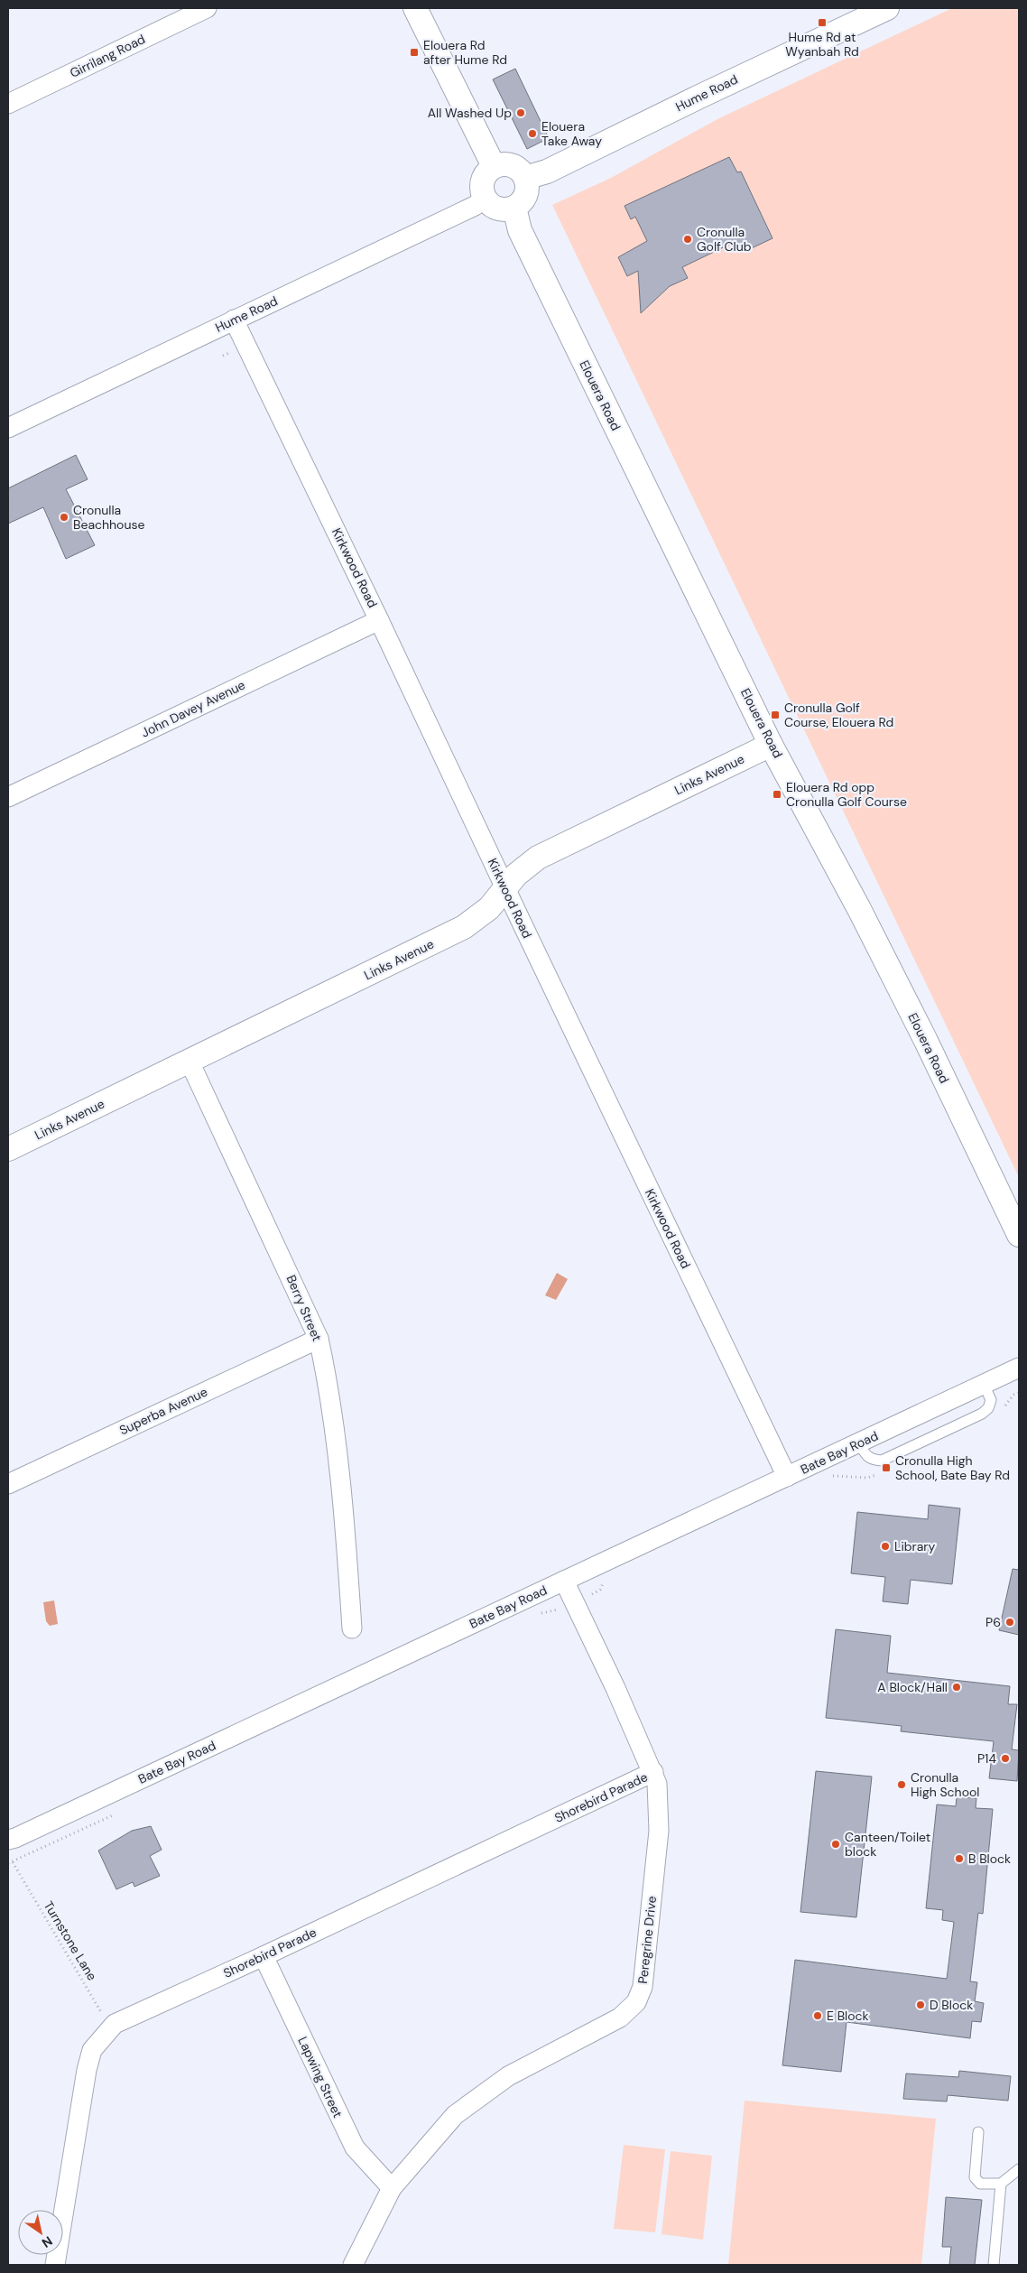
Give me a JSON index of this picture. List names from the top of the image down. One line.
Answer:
{"streets":{"street":["Girrilang Road","Hume Road","Elouera Road","Kirkwood Road","John Davey Avenue","Links Avenue","Berry Street","Superba Avenue","Bate Bay Road","Shorebird Parade","Peregrine Drive","Lapwing Street"],"path":["Turnstone Lane"]},"crossings":[["Hume Road","Elouera Road"],["Hume Road","Kirkwood Road"],["Elouera Road","Links Avenue"],["Kirkwood Road","John Davey Avenue"],["Kirkwood Road","Links Avenue"],["Kirkwood Road","Bate Bay Road"],["Links Avenue","Berry Street"],["Berry Street","Superba Avenue"],["Bate Bay Road","Peregrine Drive"],["Shorebird Parade","Peregrine Drive"],["Shorebird Parade","Turnstone Lane"],["Shorebird Parade","Lapwing Street"],["Peregrine Drive","Lapwing Street"]],"places":{"transit":["Hume Rd at Wyanbah Rd","Elouera Rd after Hume Rd","Cronulla Golf Course, Elouera Rd","Elouera Rd opp Cronulla Golf Course","Cronulla High School, Bate Bay Rd"],"other":["All Washed Up","Elouera Take Away","Cronulla Golf Club","Cronulla Beachhouse","Library","P6","A Block/Hall","P14","Cronulla High School","Canteen/Toilet block","B Block","D Block","E Block"]},"north":"bottom right"}
